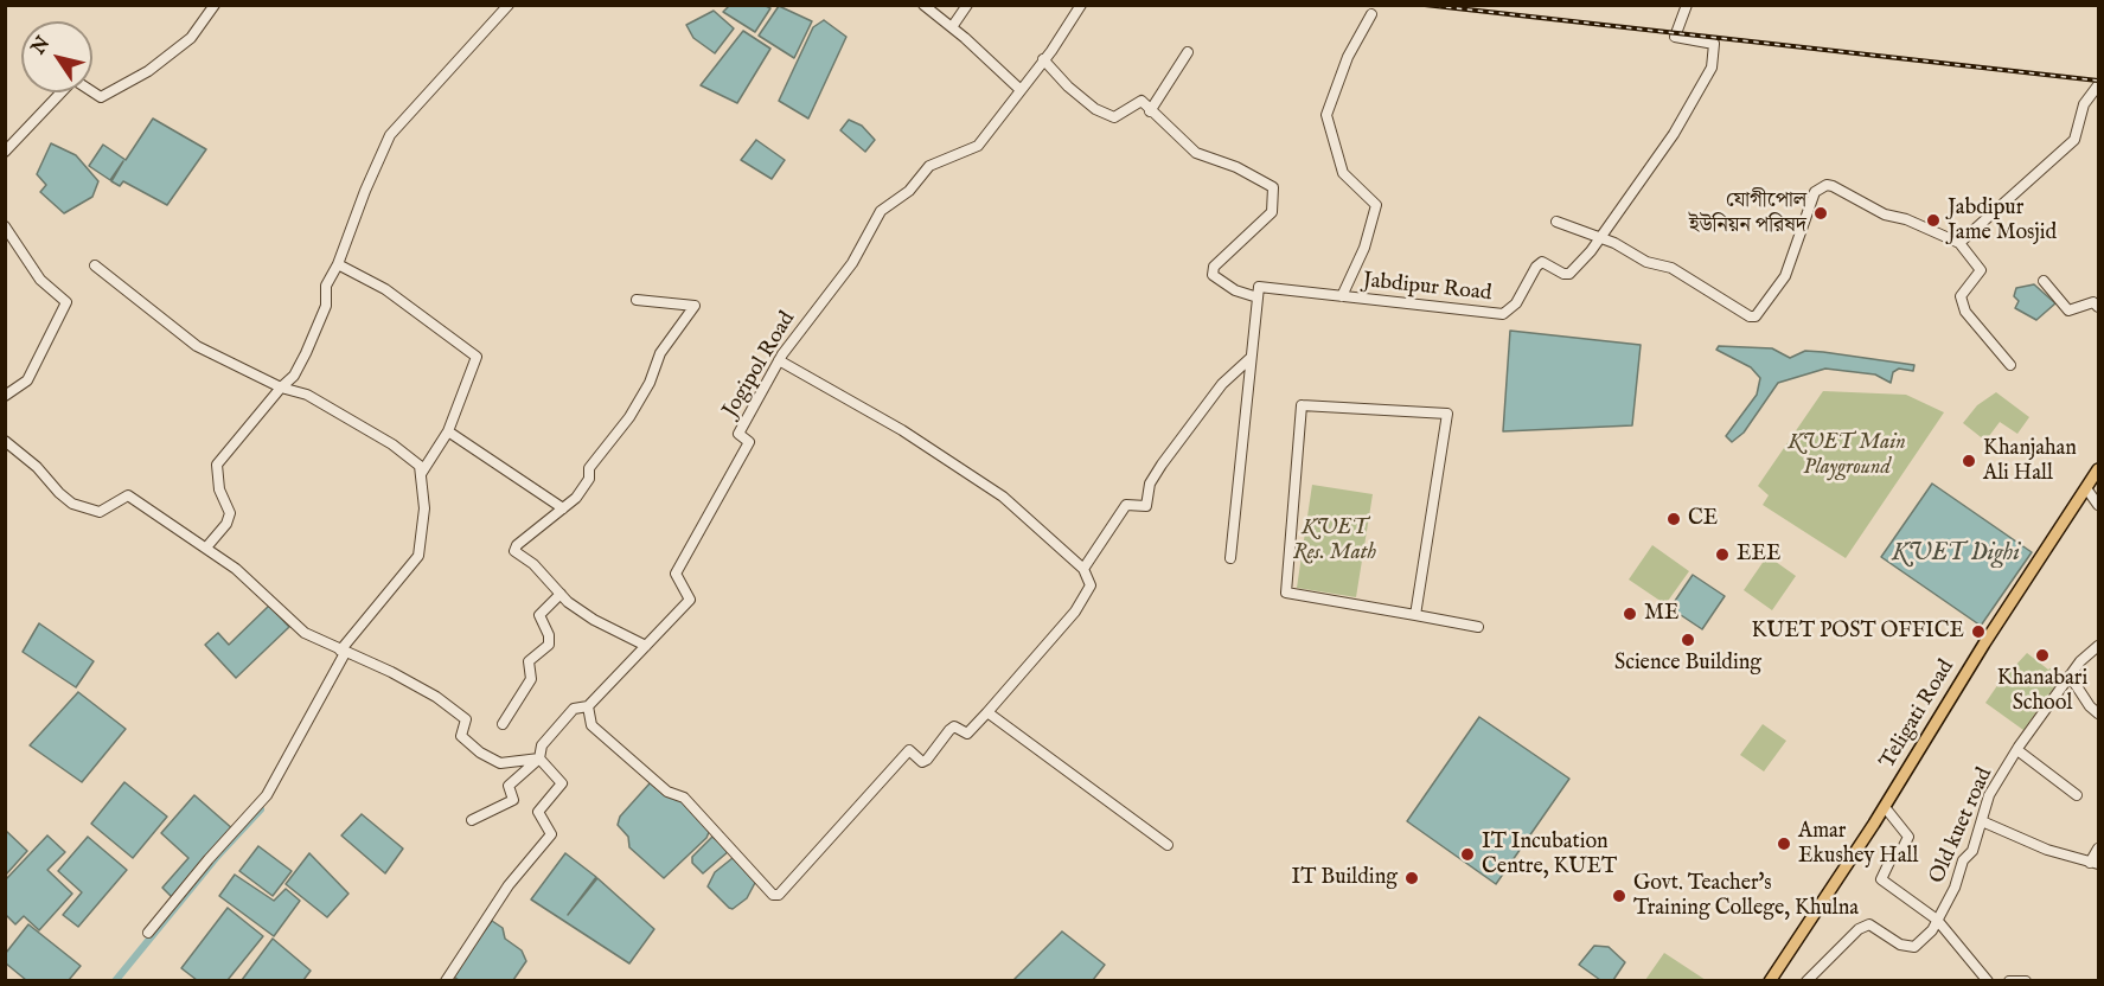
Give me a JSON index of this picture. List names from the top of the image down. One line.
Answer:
{"streets":{"main road":["Teligati Road"],"street":["Jabdipur Road","Jogipol Road","Old kuet road"]},"water":["KUET Dighi"],"parks":["KUET Main Playground","KUET Res. Math"],"places":["যোগীপোল ইউনিয়ন পরিষদ","Jabdipur Jame Mosjid","Khanjahan Ali Hall","CE","EEE","ME","KUET POST OFFICE","Science Building","Khanabari School","Amar Ekushey Hall","IT Incubation Centre, KUET","IT Building","Govt. Teacher's Training College, Khulna"],"north":"top left"}
